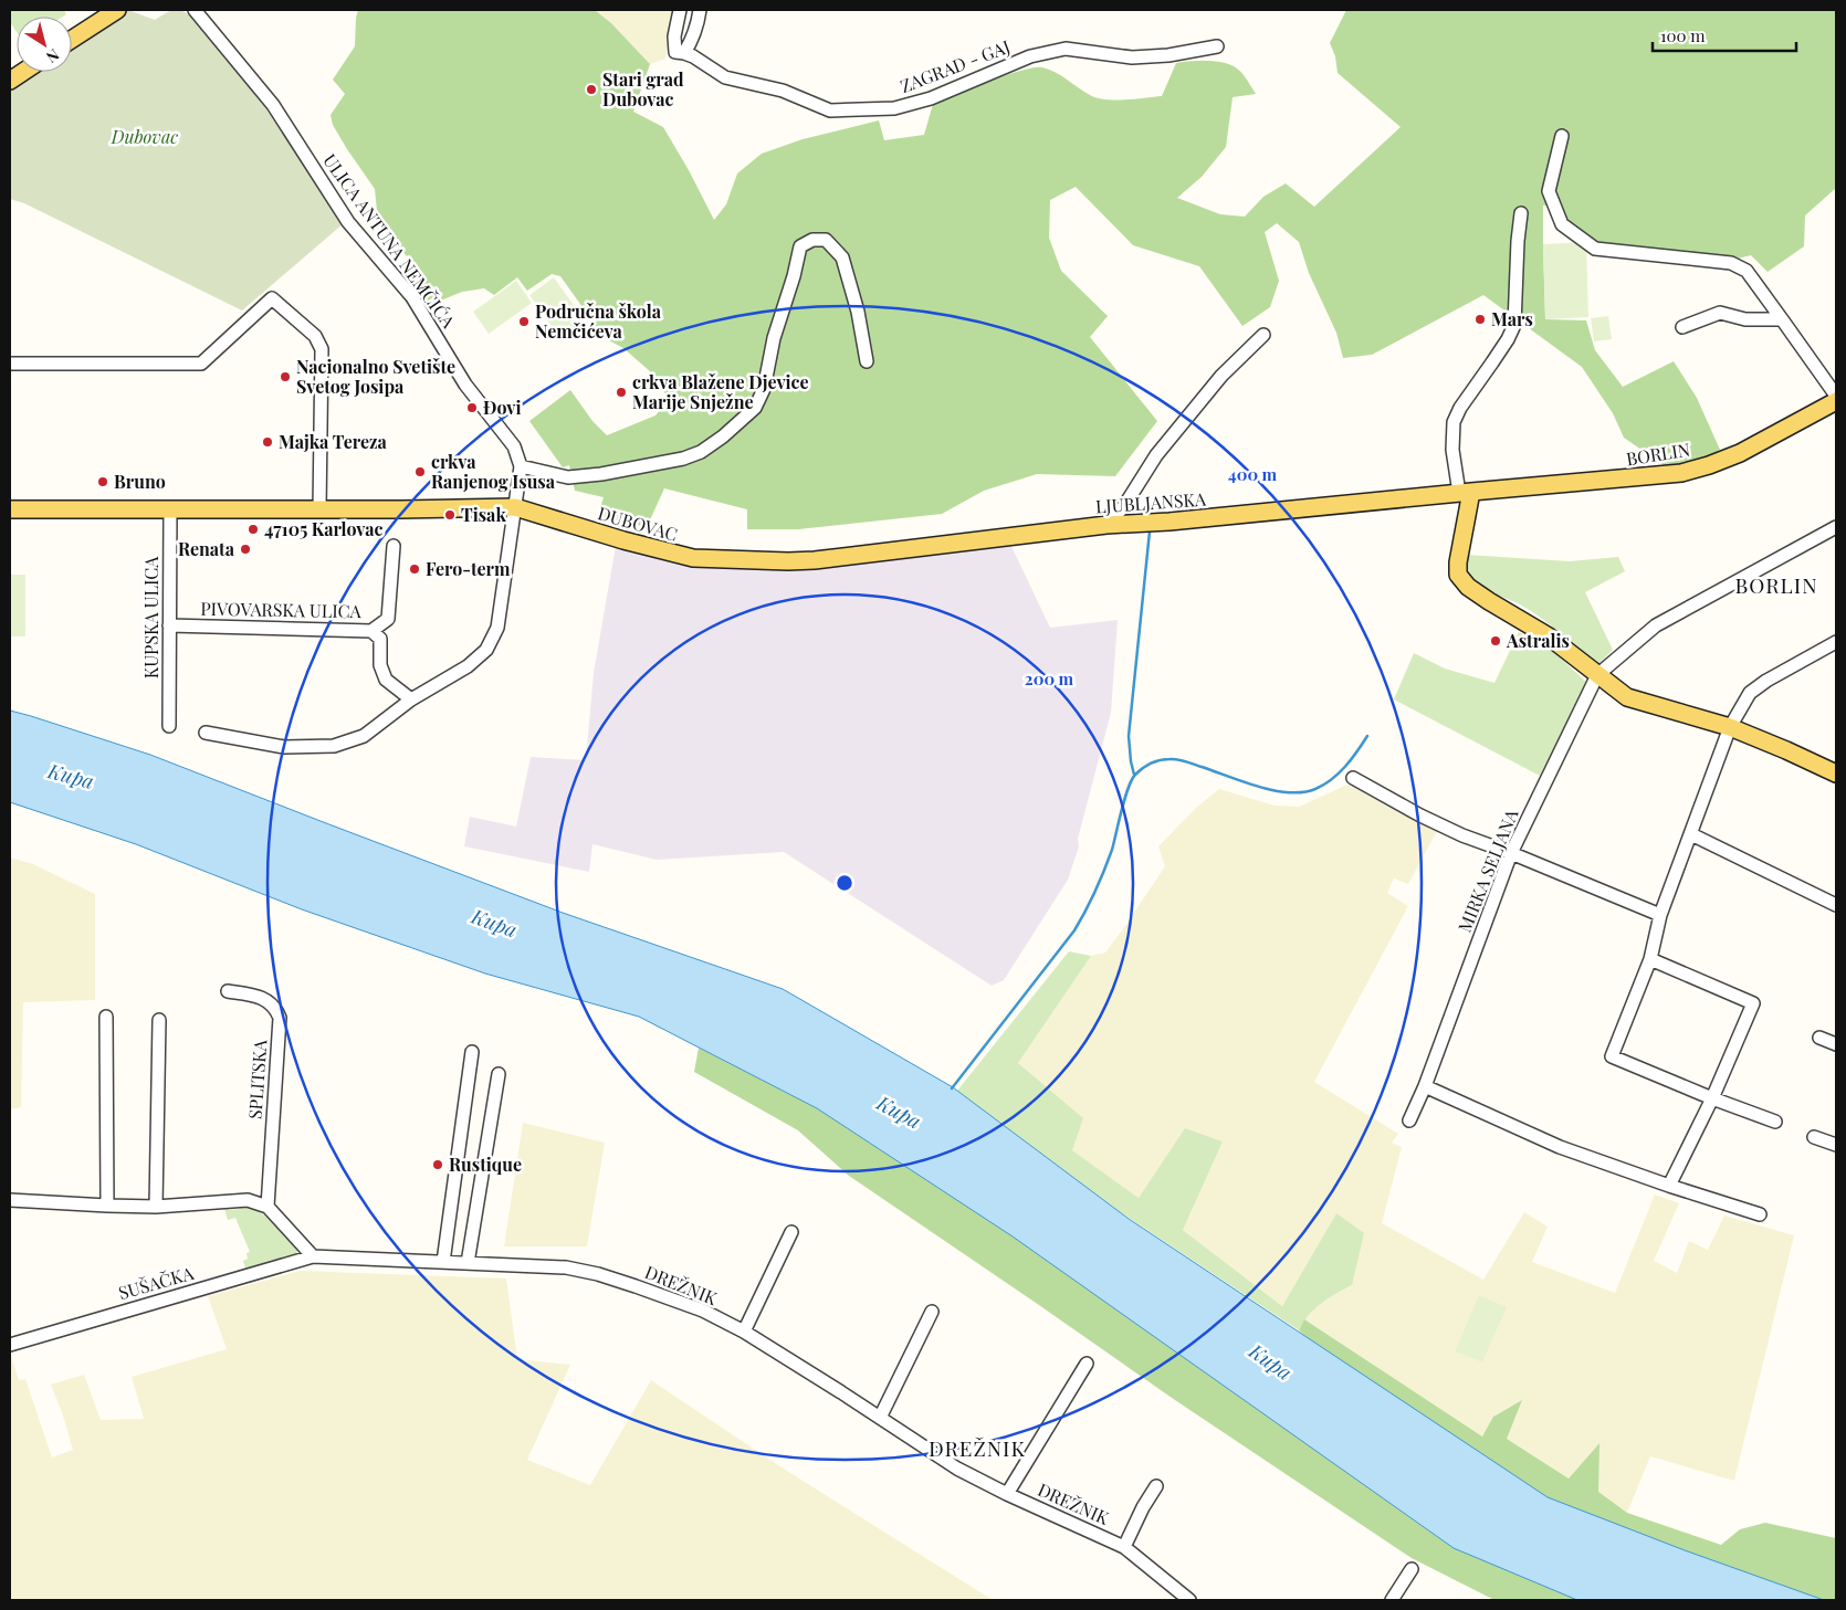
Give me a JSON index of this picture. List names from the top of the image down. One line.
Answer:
{"streets":{"main road":["BORLIN","LJUBLJANSKA","DUBOVAC"],"street":["ZAGRAD - GAJ","ULICA ANTUNA NEMČIĆA","PIVOVARSKA ULICA","KUPSKA ULICA","MIRKA SELJANA","SPLITSKA","SUŠAČKA","DREŽNIK"]},"crossings":[["BORLIN","LJUBLJANSKA"],["LJUBLJANSKA","DUBOVAC"],["DUBOVAC","KUPSKA ULICA"],["PIVOVARSKA ULICA","KUPSKA ULICA"],["SUŠAČKA","DREŽNIK"]],"districts":["BORLIN","DREŽNIK"],"water":["Kupa"],"parks":["Dubovac"],"places":["Stari grad Dubovac","Mars","Područna škola Nemčićeva","Nacionalno Svetište Svetog Josipa","crkva Blažene Djevice Marije Snježne","Đovi","Majka Tereza","crkva Ranjenog Isusa","Bruno","Tisak","47105 Karlovac","Renata","Fero-term","Astralis","Rustique"],"scale_bar":"100 m","north":"bottom right","rings":["400 m","200 m"]}
